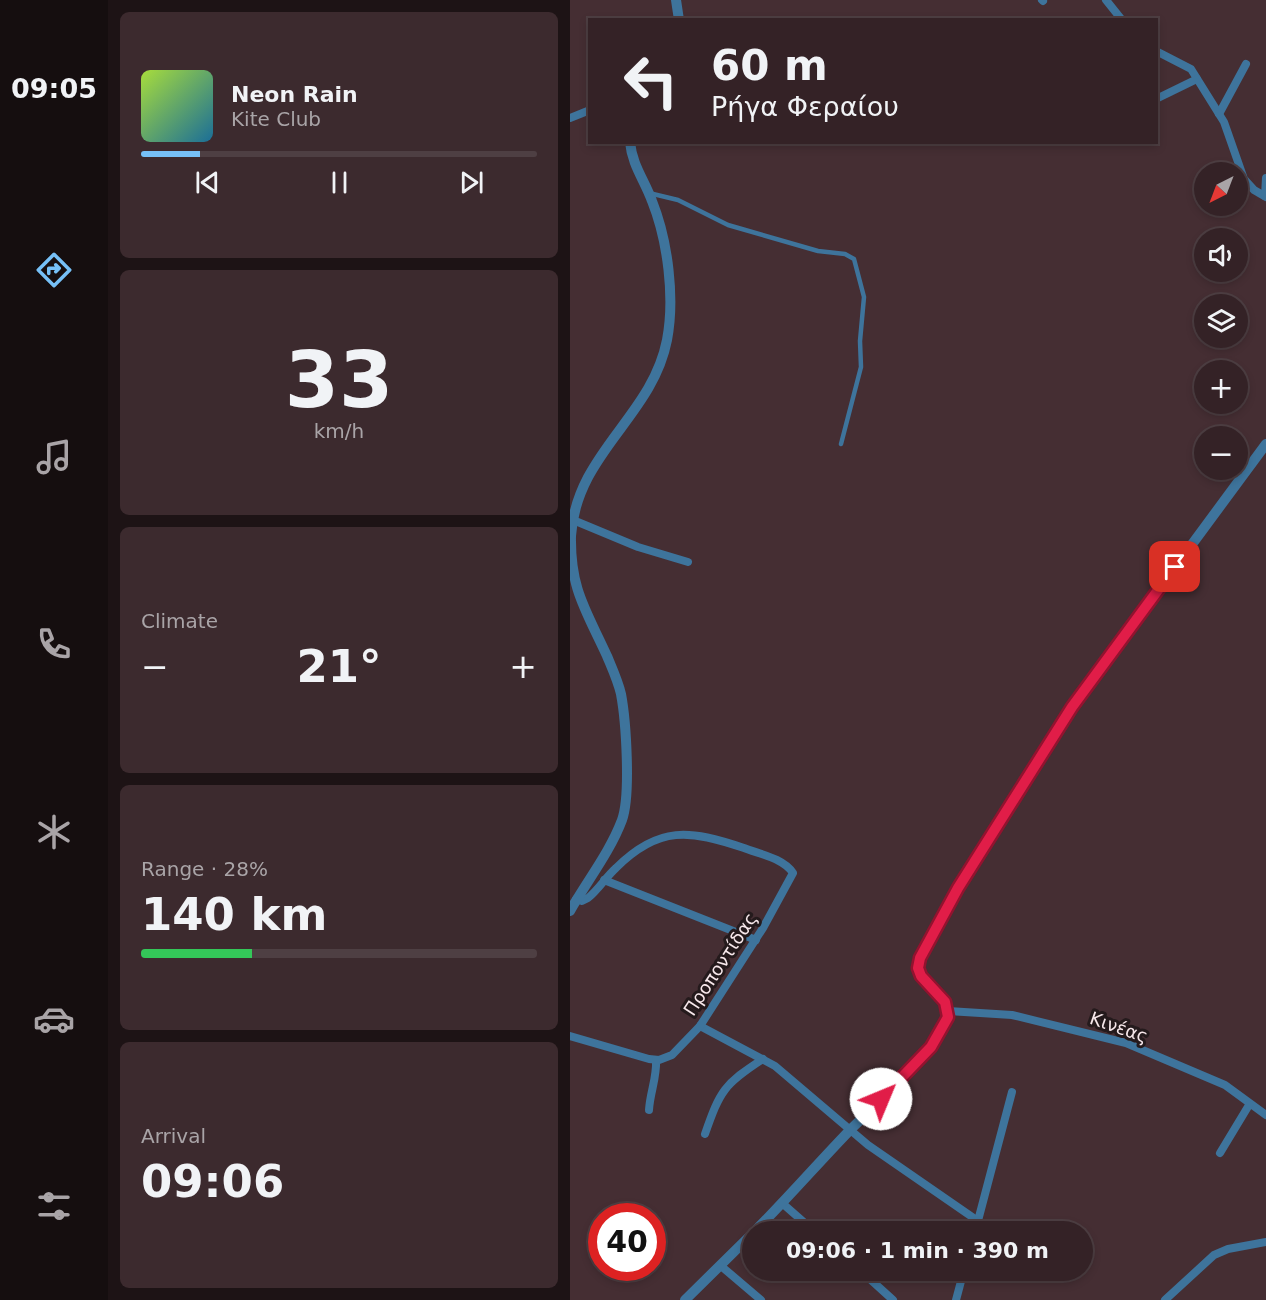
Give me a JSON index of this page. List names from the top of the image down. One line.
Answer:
{"streets":{"street":["Προποντίδας","Κινέας"]},"north":"bottom left","page":{"tabs":"09:05","turn":["60 m","Ρήγα Φεραίου"],"song":["Neon Rain","Kite Club"],"map_buttons":["+","−"],"tile":[["33","km/h"],"Climate",["Range · 28%","140 km"],["Arrival","09:06"]],"heat":["−","21°","+"],"limit":"40","trip":"09:06 · 1 min · 390 m"}}
